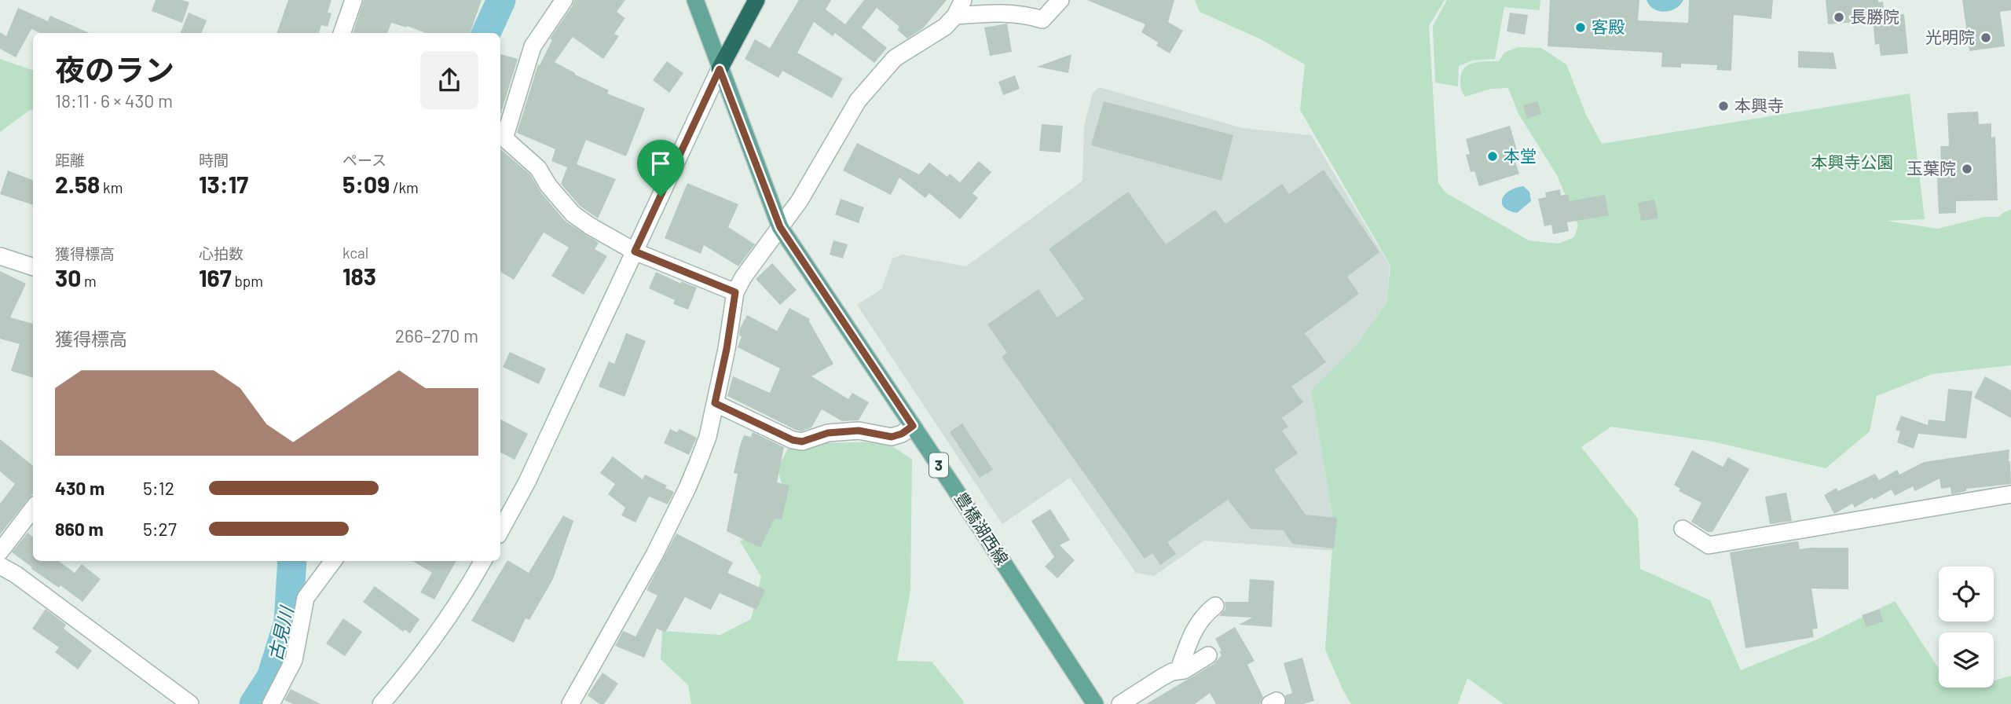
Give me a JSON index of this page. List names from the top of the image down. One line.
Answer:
{"streets":{"main road":["3","豊橋湖西線"]},"water":["古見川"],"parks":["本興寺公園"],"places":["長勝院","客殿","光明院","本興寺","本堂","玉葉院"],"page":{"heading":["夜のラン","18:11 · 6 × 430 m"],"stats":[["距離","2.58 km"],["時間","13:17"],["ペース","5:09 /km"],["獲得標高","30 m"],["心拍数","167 bpm"],["kcal","183"]],"chart":["獲得標高","266–270 m"],"list":[{"name":"430 m","note":"5:12"},{"name":"860 m","note":"5:27"}]}}
